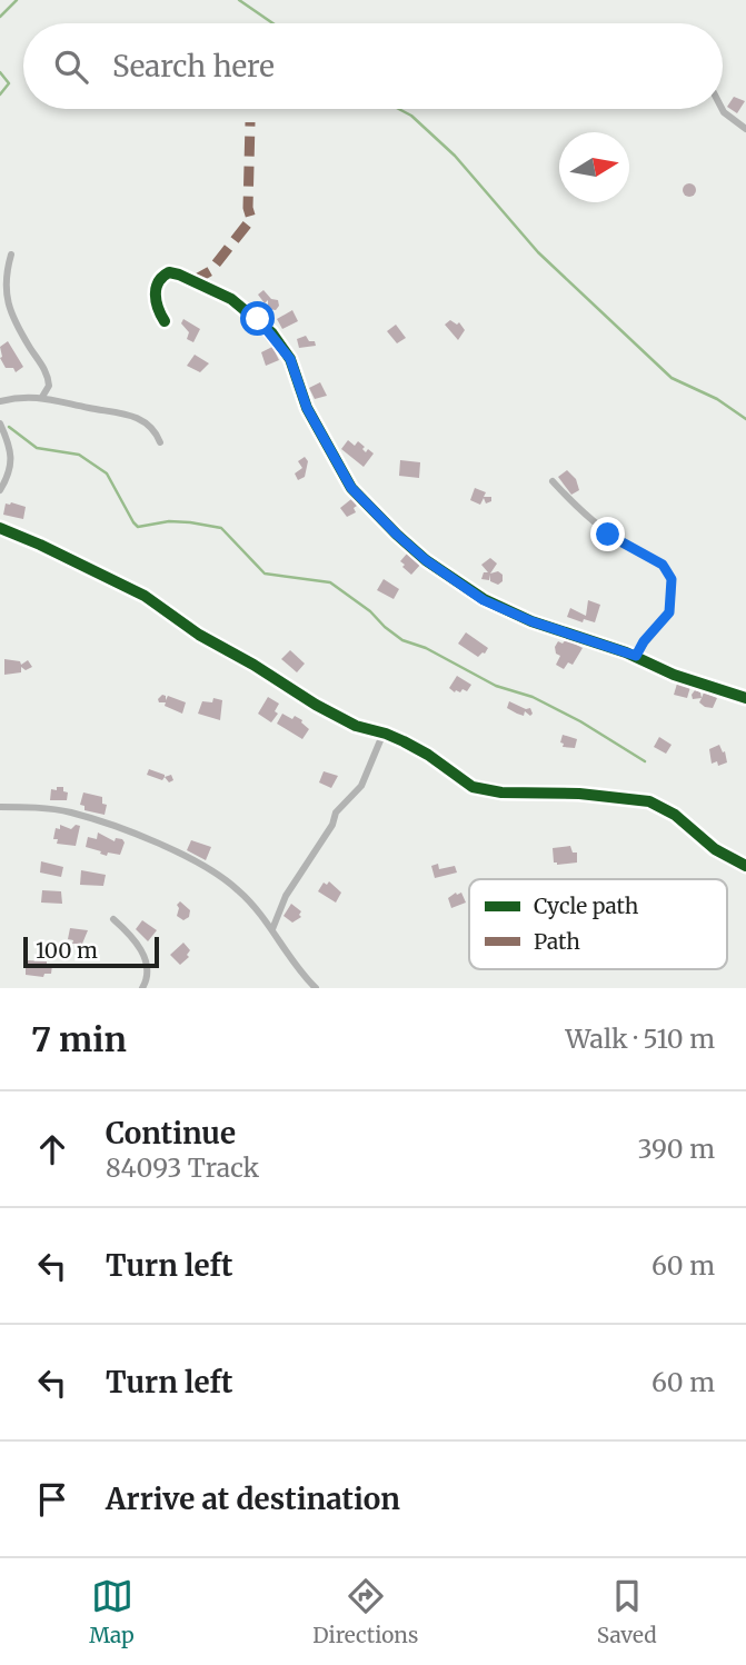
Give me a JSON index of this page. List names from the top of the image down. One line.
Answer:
{"legend":["Cycle path","Path"],"scale_bar":"100 m","north":"right","page":{"search":"Search here","scale":"100 m","heading":["7 min","Walk · 510 m"],"list":[["Continue","84093 Track","390 m"],["Turn left","60 m"],["Turn left","60 m"],"Arrive at destination"],"nav":["Map","Directions","Saved"]}}
